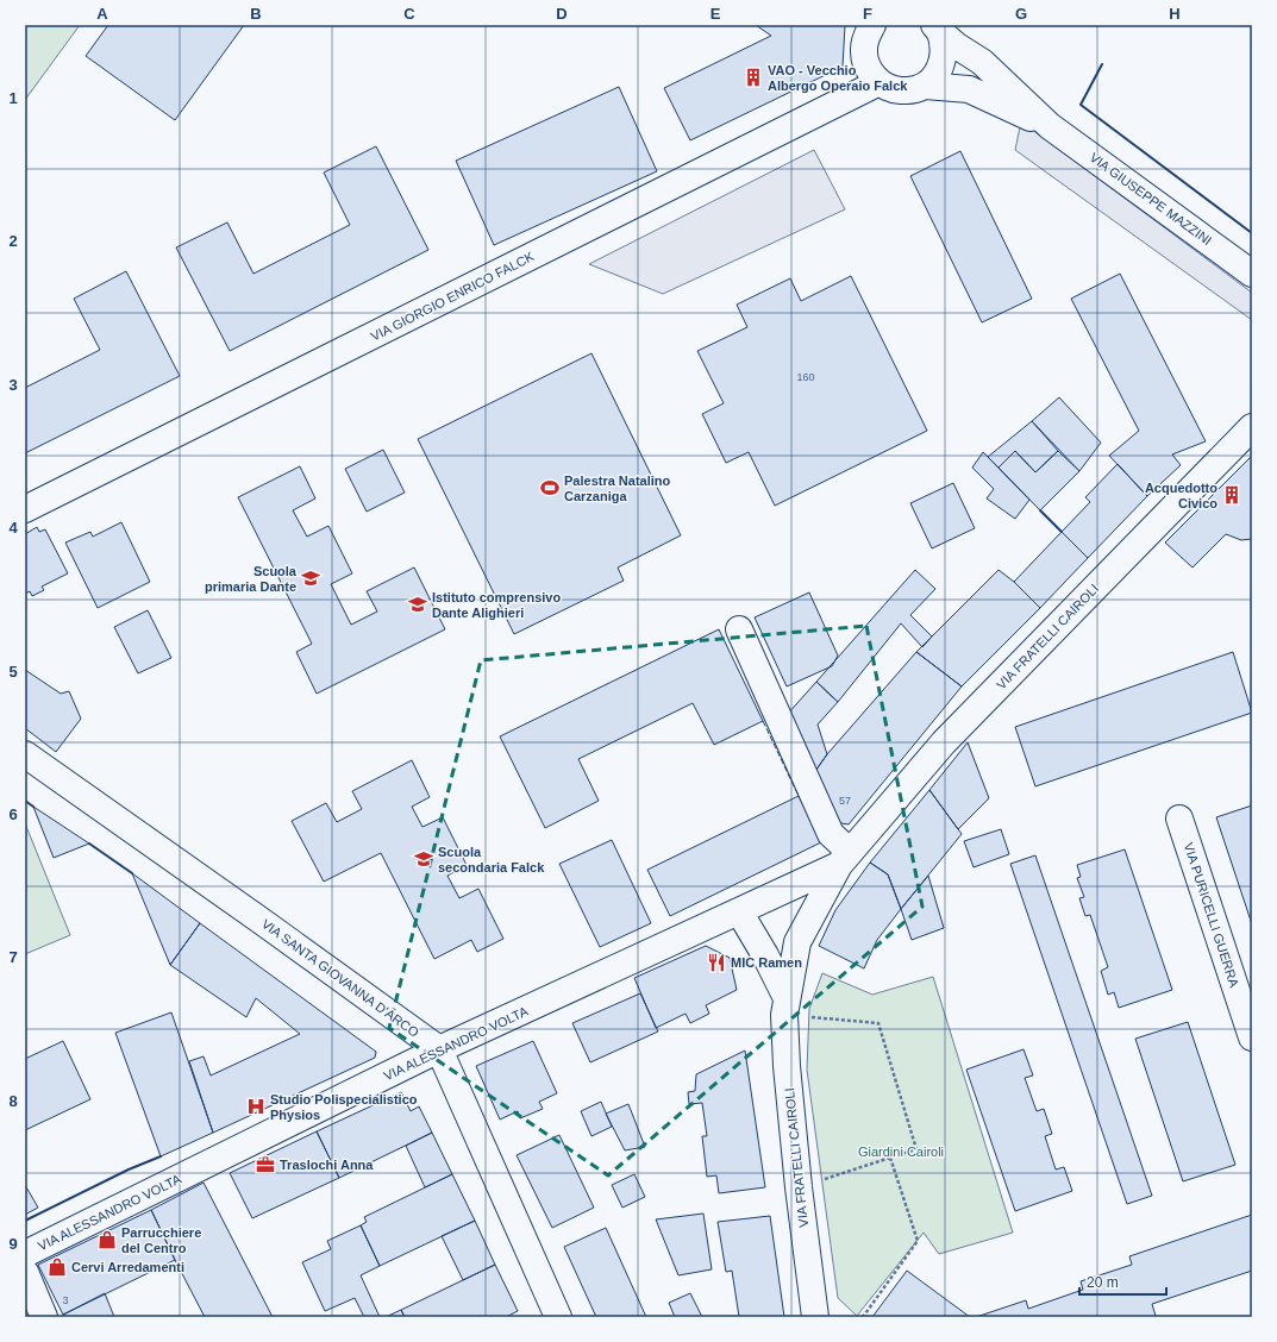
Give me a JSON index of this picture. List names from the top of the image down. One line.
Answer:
{"streets":{"street":["VIA GIUSEPPE MAZZINI","VIA GIORGIO ENRICO FALCK","VIA FRATELLI CAIROLI","VIA PURICELLI GUERRA","VIA SANTA GIOVANNA D'ARCO","VIA ALESSANDRO VOLTA"]},"crossings":[["VIA GIUSEPPE MAZZINI","VIA GIORGIO ENRICO FALCK"],["VIA FRATELLI CAIROLI","VIA ALESSANDRO VOLTA"],["VIA SANTA GIOVANNA D'ARCO","VIA ALESSANDRO VOLTA"]],"parks":["Giardini Cairoli"],"places":{"building":["VAO - Vecchio Albergo Operaio Falck","Acquedotto Civico"],"sports":["Palestra Natalino Carzaniga"],"school or university":["Scuola primaria Dante","Istituto comprensivo Dante Alighieri","Scuola secondaria Falck"],"restaurant":["MIC Ramen"],"hospital":["Studio Polispecialistico Physios"],"office":["Traslochi Anna"],"shop":["Parrucchiere del Centro","Cervi Arredamenti"]},"house_numbers":["160","57","3"],"scale_bar":"20 m","grid":{"columns":["A","B","C","D","E","F","G","H"],"rows":["1","2","3","4","5","6","7","8","9"]}}
